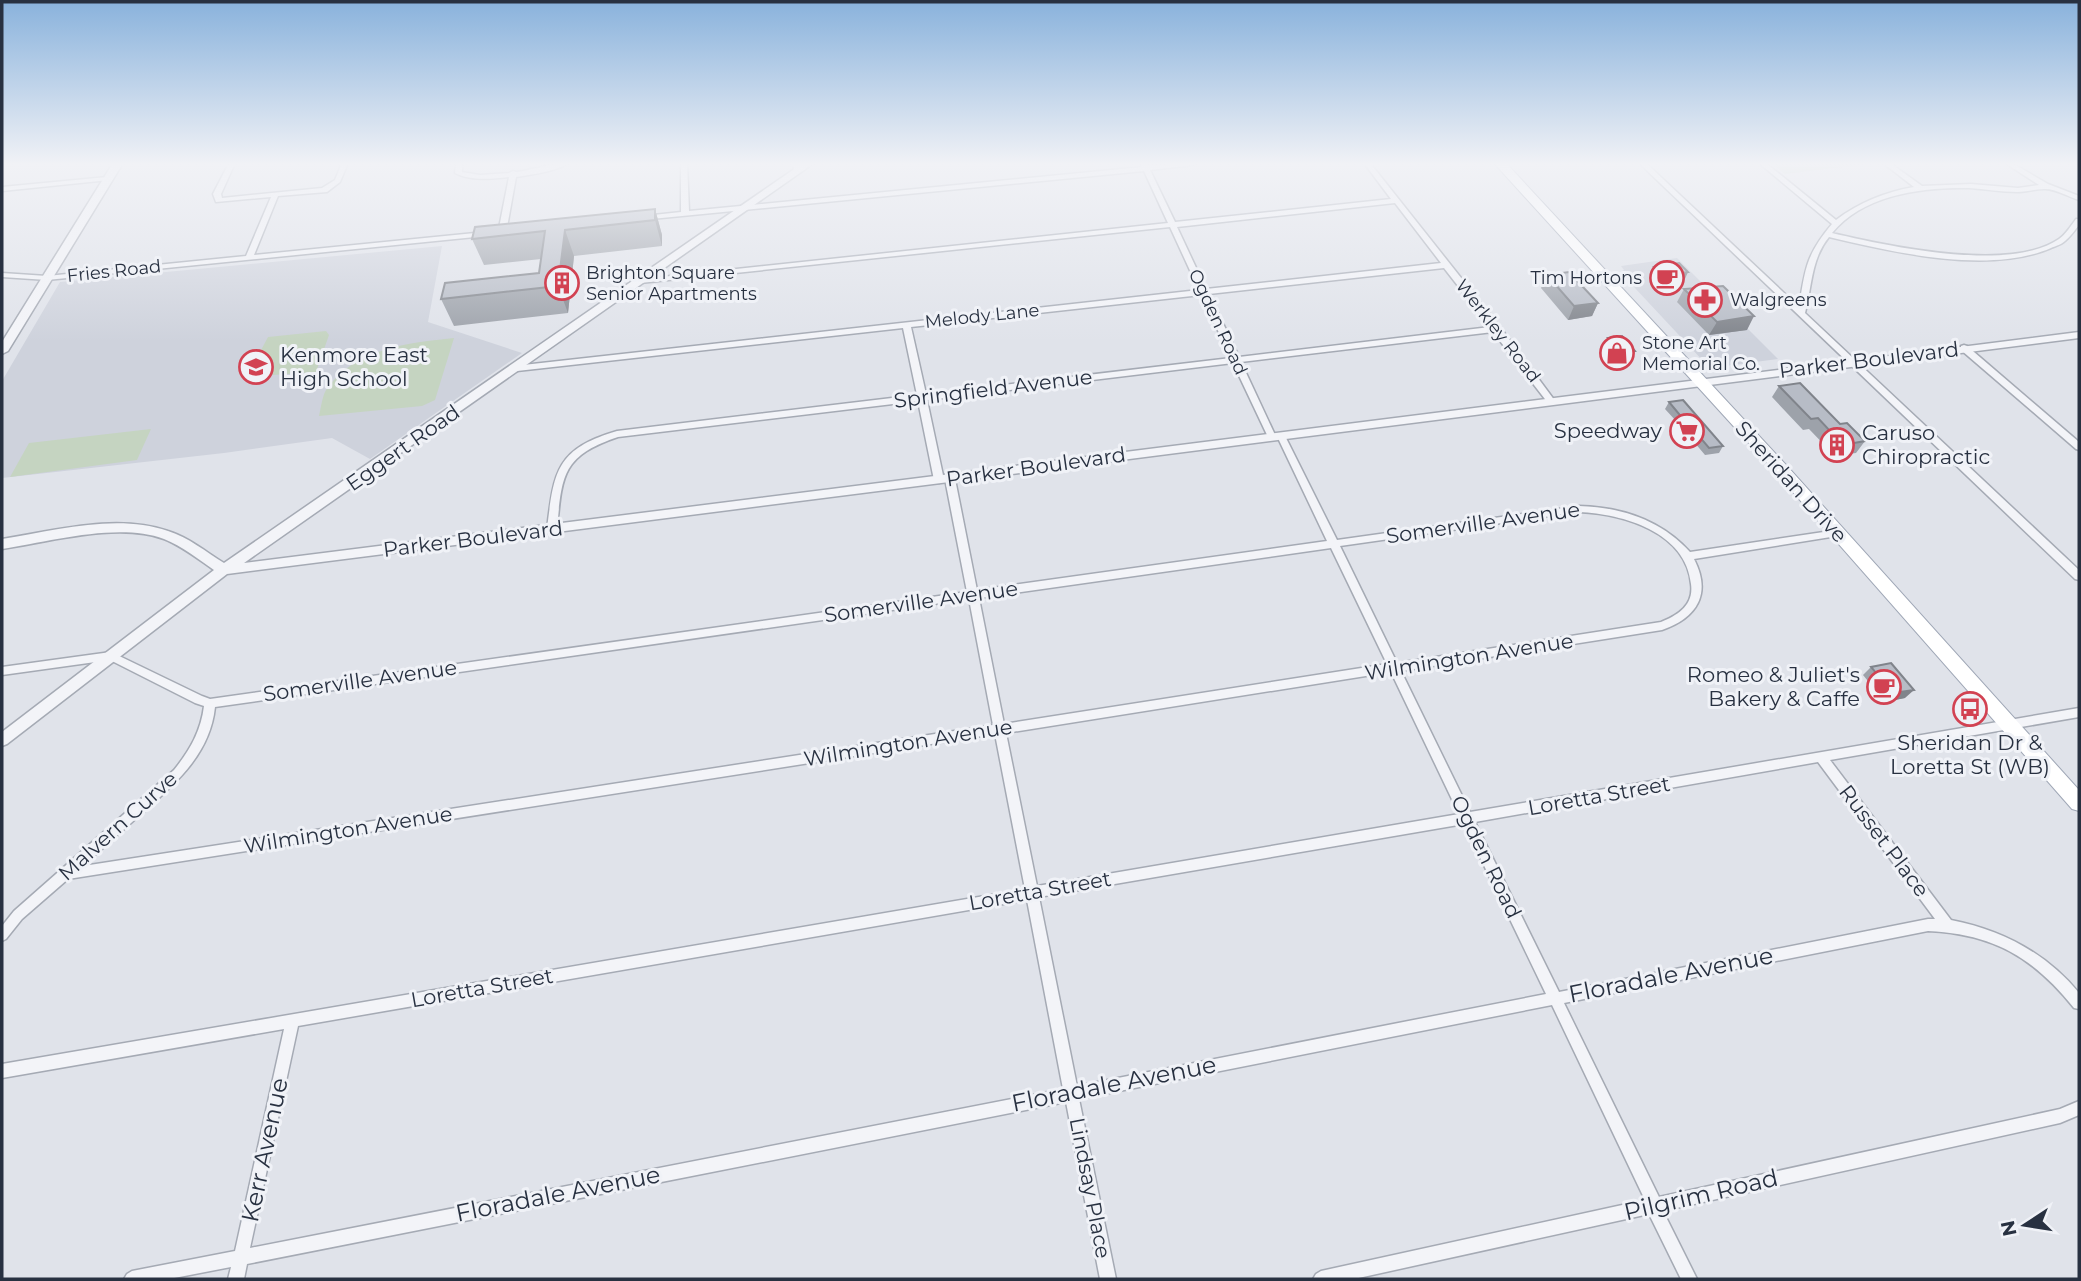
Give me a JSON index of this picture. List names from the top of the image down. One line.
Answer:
{"streets":{"main road":["Sheridan Drive"],"street":["Fries Road","Melody Lane","Ogden Road","Werkley Road","Parker Boulevard","Springfield Avenue","Eggert Road","Somerville Avenue","Wilmington Avenue","Loretta Street","Malvern Curve","Russet Place","Floradale Avenue","Kerr Avenue","Lindsay Place","Pilgrim Road"]},"crossings":[["Melody Lane","Ogden Road"],["Melody Lane","Werkley Road"],["Melody Lane","Eggert Road"],["Melody Lane","Lindsay Place"],["Ogden Road","Parker Boulevard"],["Ogden Road","Springfield Avenue"],["Ogden Road","Somerville Avenue"],["Ogden Road","Wilmington Avenue"],["Ogden Road","Loretta Street"],["Ogden Road","Floradale Avenue"],["Ogden Road","Pilgrim Road"],["Werkley Road","Parker Boulevard"],["Werkley Road","Springfield Avenue"],["Parker Boulevard","Springfield Avenue"],["Parker Boulevard","Eggert Road"],["Parker Boulevard","Sheridan Drive"],["Parker Boulevard","Lindsay Place"],["Springfield Avenue","Lindsay Place"],["Sheridan Drive","Loretta Street"],["Somerville Avenue","Wilmington Avenue"],["Somerville Avenue","Malvern Curve"],["Somerville Avenue","Lindsay Place"],["Wilmington Avenue","Malvern Curve"],["Wilmington Avenue","Lindsay Place"],["Loretta Street","Russet Place"],["Loretta Street","Kerr Avenue"],["Loretta Street","Lindsay Place"],["Russet Place","Floradale Avenue"],["Floradale Avenue","Kerr Avenue"],["Floradale Avenue","Lindsay Place"]],"places":{"cafe":["Tim Hortons","Romeo & Juliet's Bakery & Caffe"],"building":["Brighton Square Senior Apartments","Caruso Chiropractic"],"pharmacy":["Walgreens"],"shop":["Stone Art Memorial Co."],"school or university":["Kenmore East High School"],"supermarket":["Speedway"],"bus stop":["Sheridan Dr & Loretta St (WB)"]},"north":"left"}
